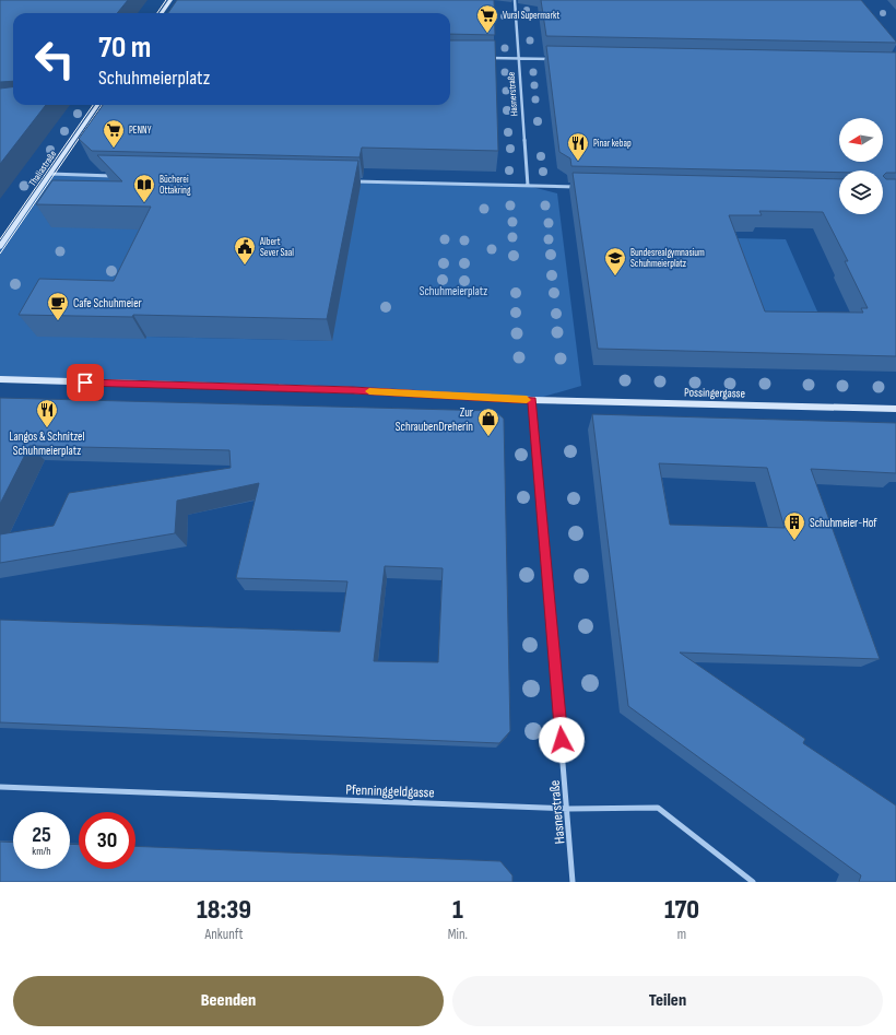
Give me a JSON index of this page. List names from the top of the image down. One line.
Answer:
{"streets":{"main road":["Thaliastraße","Possingergasse"],"street":["Hasnerstraße","Pfenninggeldgasse"]},"crossings":[["Hasnerstraße","Possingergasse"],["Hasnerstraße","Pfenninggeldgasse"]],"parks":["Schuhmeierplatz"],"places":{"supermarket":["Vural Supermarkt","PENNY"],"restaurant":["Pinar kebap","Langos & Schnitzel Schuhmeierplatz"],"library":["Bücherei Ottakring"],"public building":["Albert Sever Saal"],"school or university":["Bundesrealgymnasium Schuhmeierplatz"],"cafe":["Cafe Schuhmeier"],"shop":["Zur SchraubenDreherin"],"building":["Schuhmeier-Hof"]},"north":"left","page":{"turn":["70 m","Schuhmeierplatz"],"speed":"25 km/h","limit":"30","eta":["18:39","Ankunft","1","Min.","170","m"],"buttons":["Beenden","Teilen"]}}
